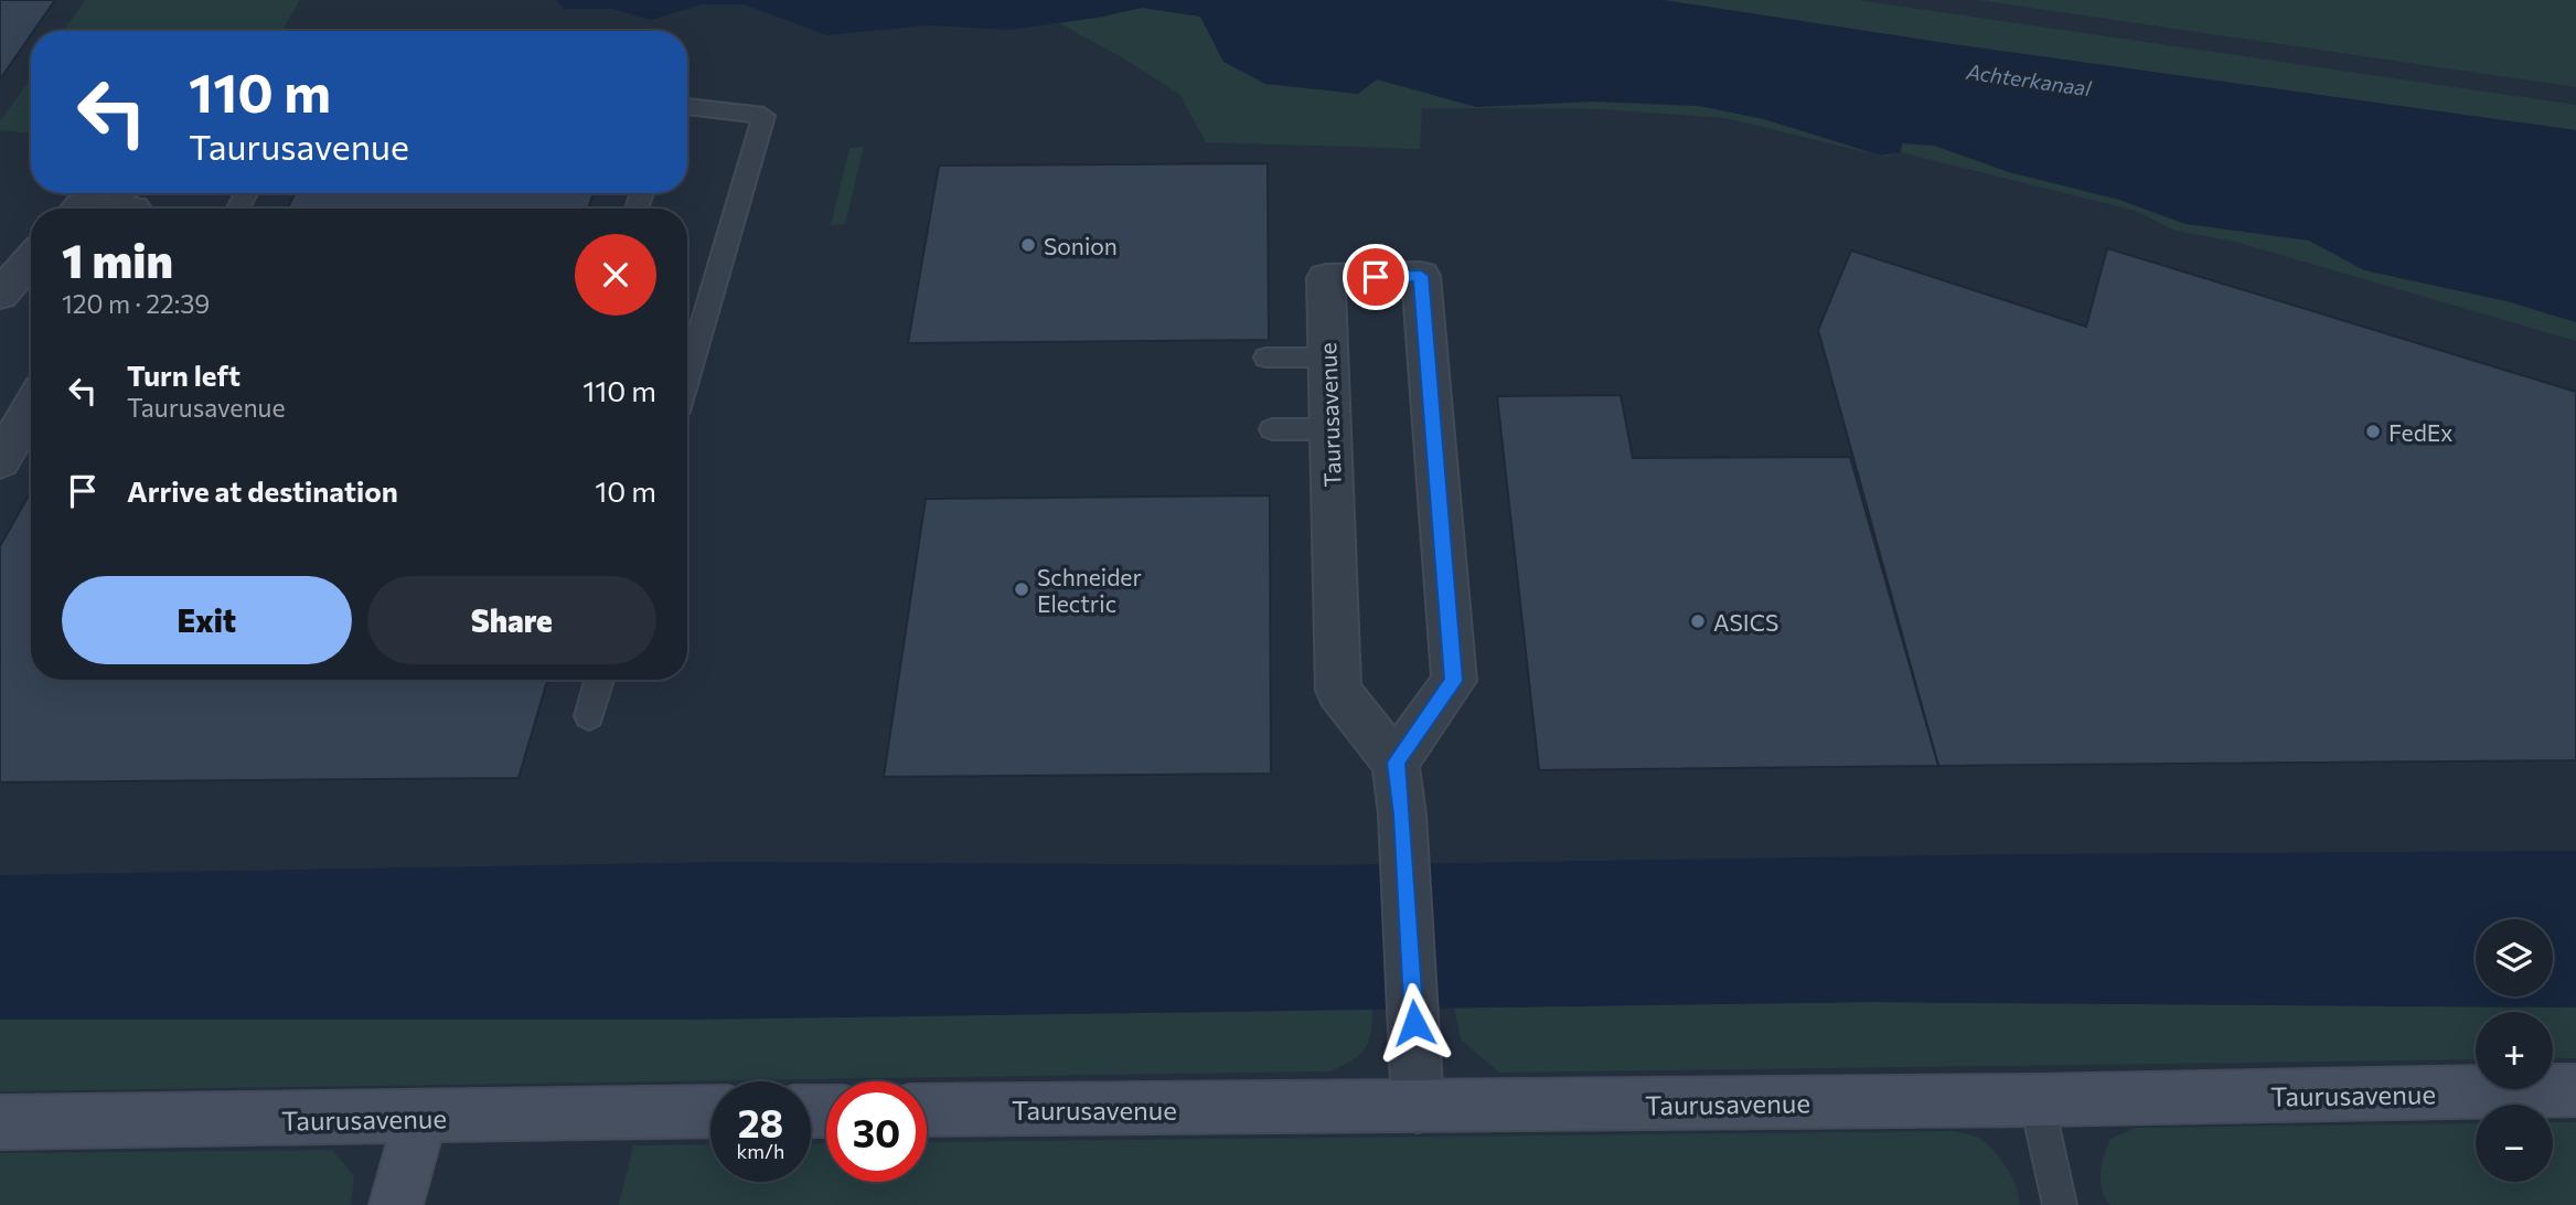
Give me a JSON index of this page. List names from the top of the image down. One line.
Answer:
{"streets":{"main road":["Taurusavenue"]},"water":["Achterkanaal"],"places":["Sonion","FedEx","Schneider Electric","ASICS"],"page":{"turn":["110 m","Taurusavenue"],"heading":["1 min","120 m · 22:39"],"list":[{"name":"Turn left","note":"Taurusavenue","value":"110 m"},{"name":"Arrive at destination","value":"10 m"}],"buttons":["Exit","Share"],"map_buttons":["+","−"],"speed":"28 km/h","limit":"30"}}
